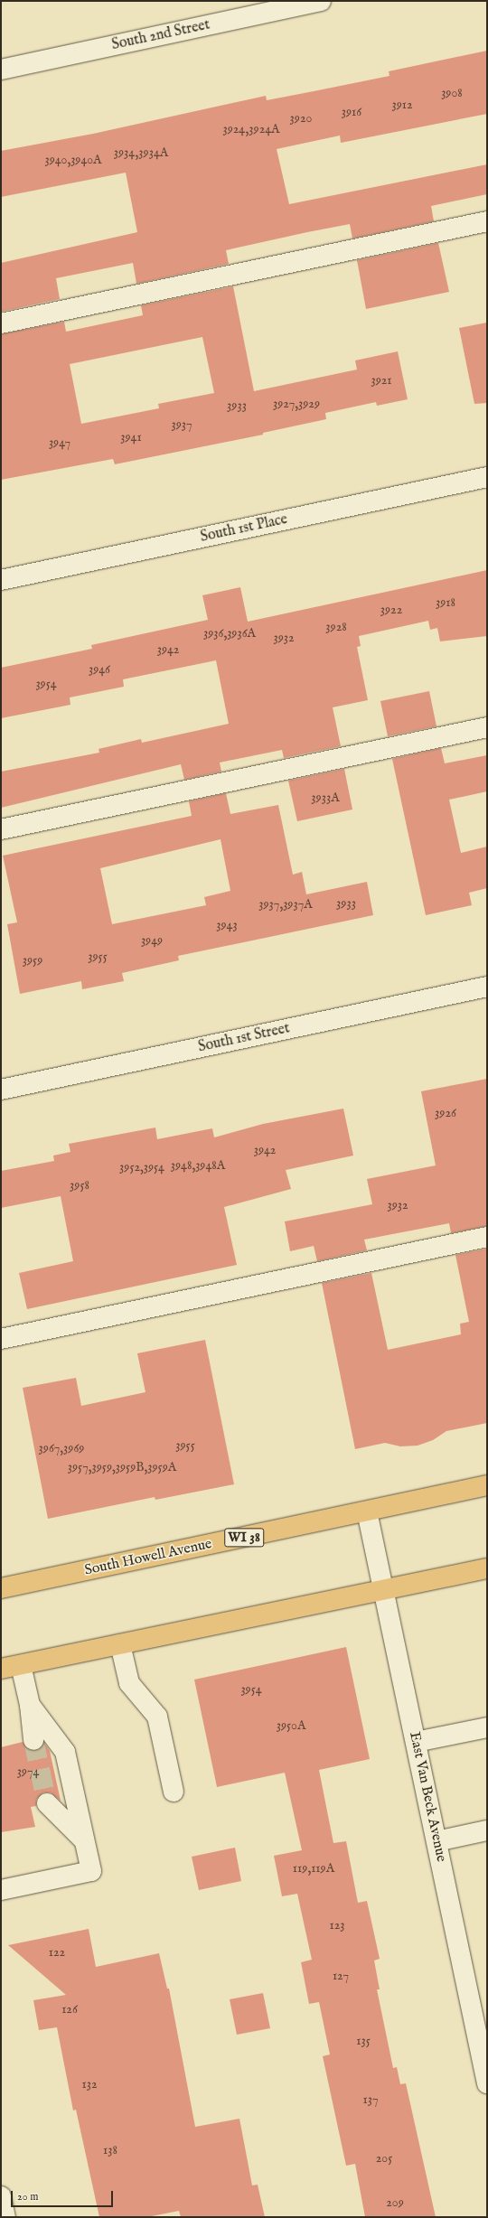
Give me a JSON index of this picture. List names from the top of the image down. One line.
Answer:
{"streets":{"main road":["WI 38","South Howell Avenue"],"street":["South 2nd Street","South 1st Place","South 1st Street","East Van Beck Avenue"]},"crossings":[["South Howell Avenue","East Van Beck Avenue"]],"house_numbers":["3908","3912","3916","3920","3924,3924A","3934,3934A","3940,3940A","3921","3927,3929","3933","3937","3941","3947","3918","3922","3928","3936,3936A","3932","3942","3946","3954","3933A","3933","3937,3937A","3943","3949","3955","3959","3926","3942","3948,3948A","3952,3954","3958","3932","3955","3967,3969","3957,3959,3959B,3959A","3954","3950A","3974","119,119A","123","122","127","126","135","132","137","138","205","209"],"scale_bar":"20 m"}
